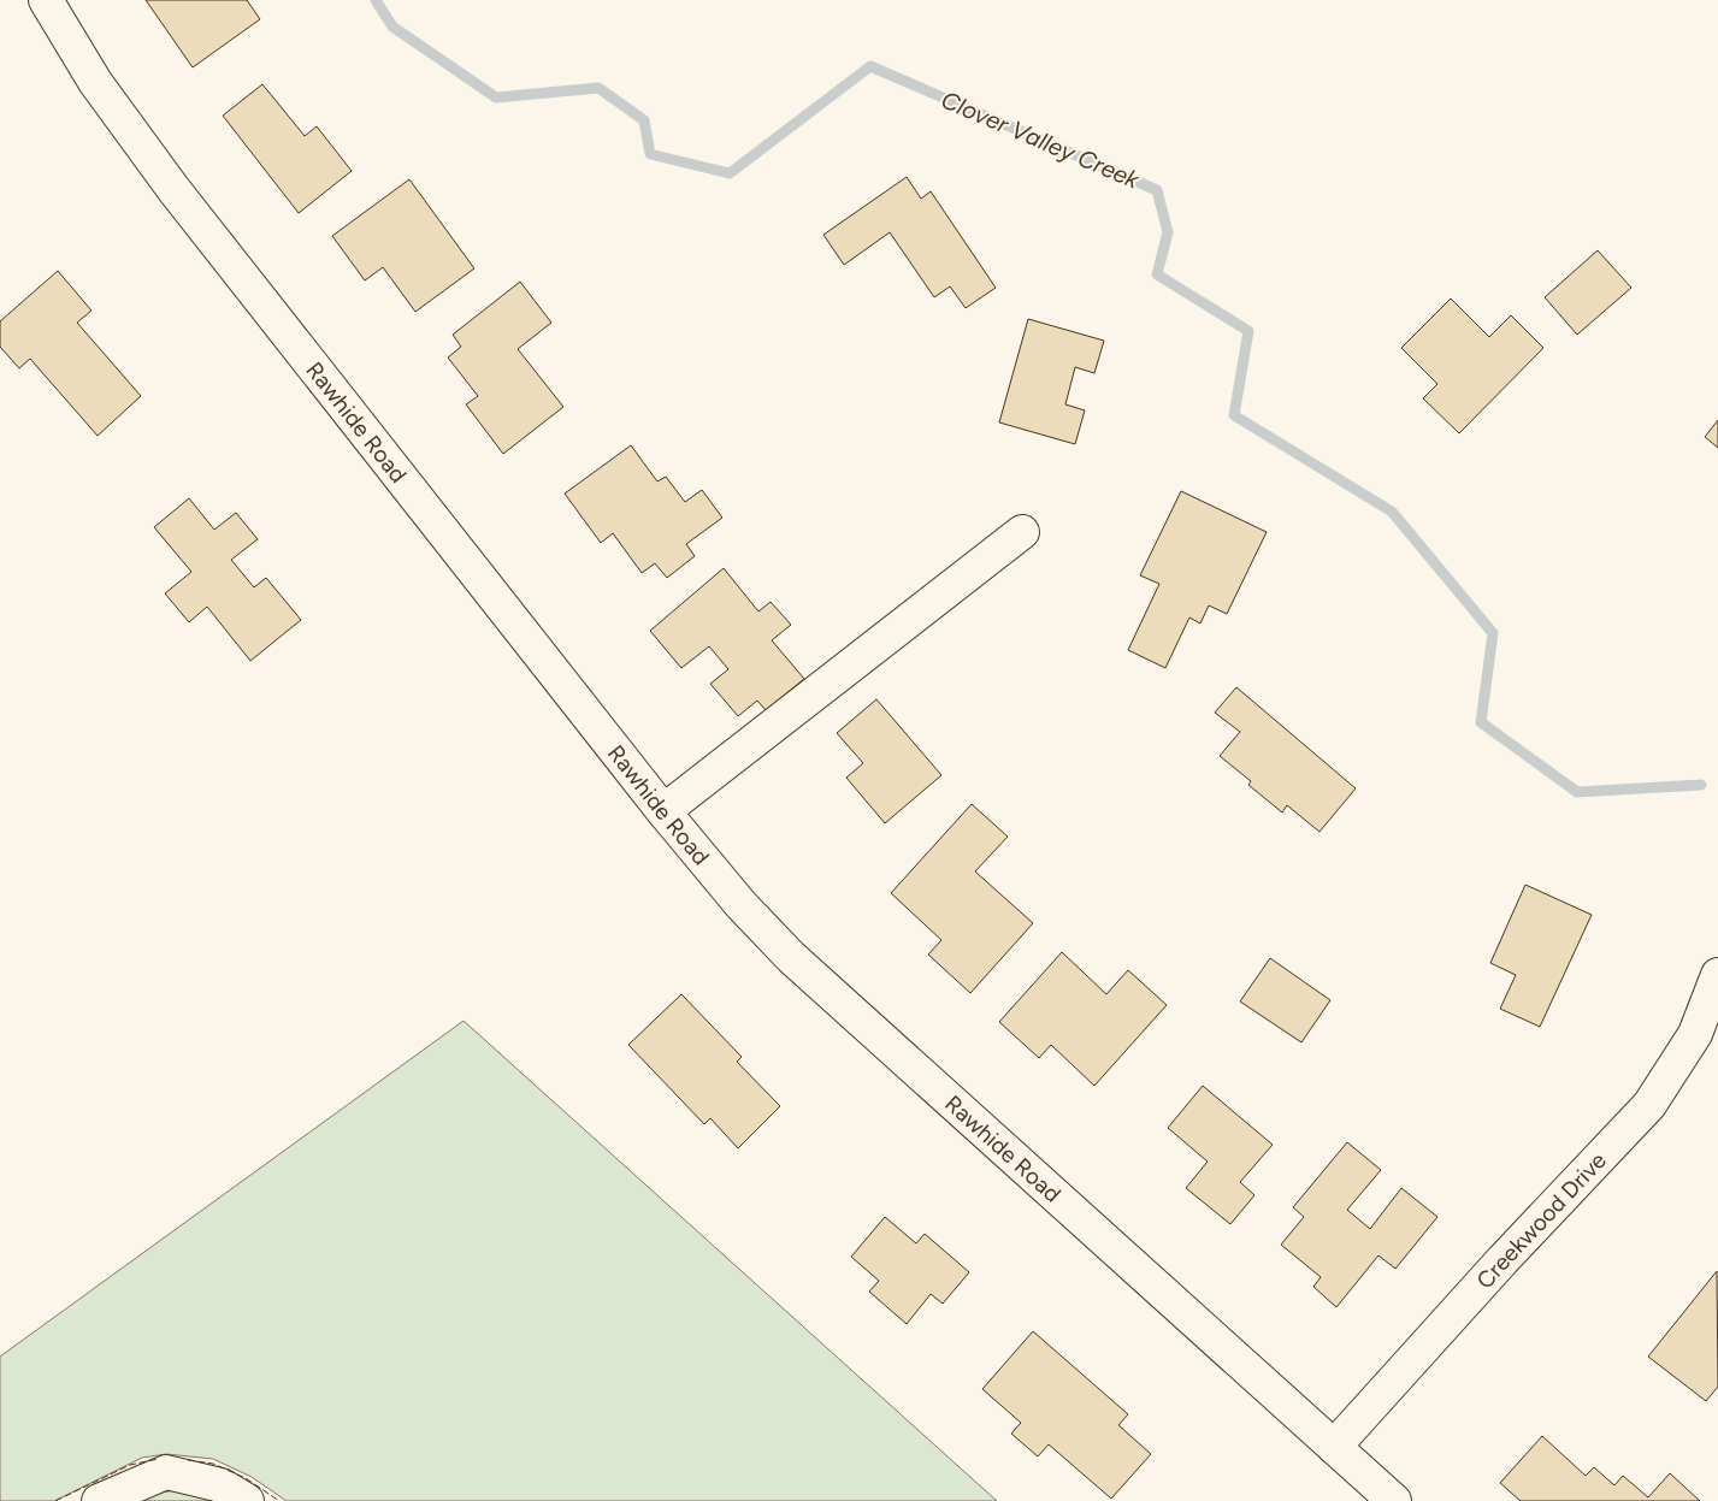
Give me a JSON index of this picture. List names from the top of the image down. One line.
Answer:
{"streets":{"street":["Rawhide Road","Creekwood Drive"]},"crossings":[["Rawhide Road","Creekwood Drive"]],"water":["Clover Valley Creek"]}
